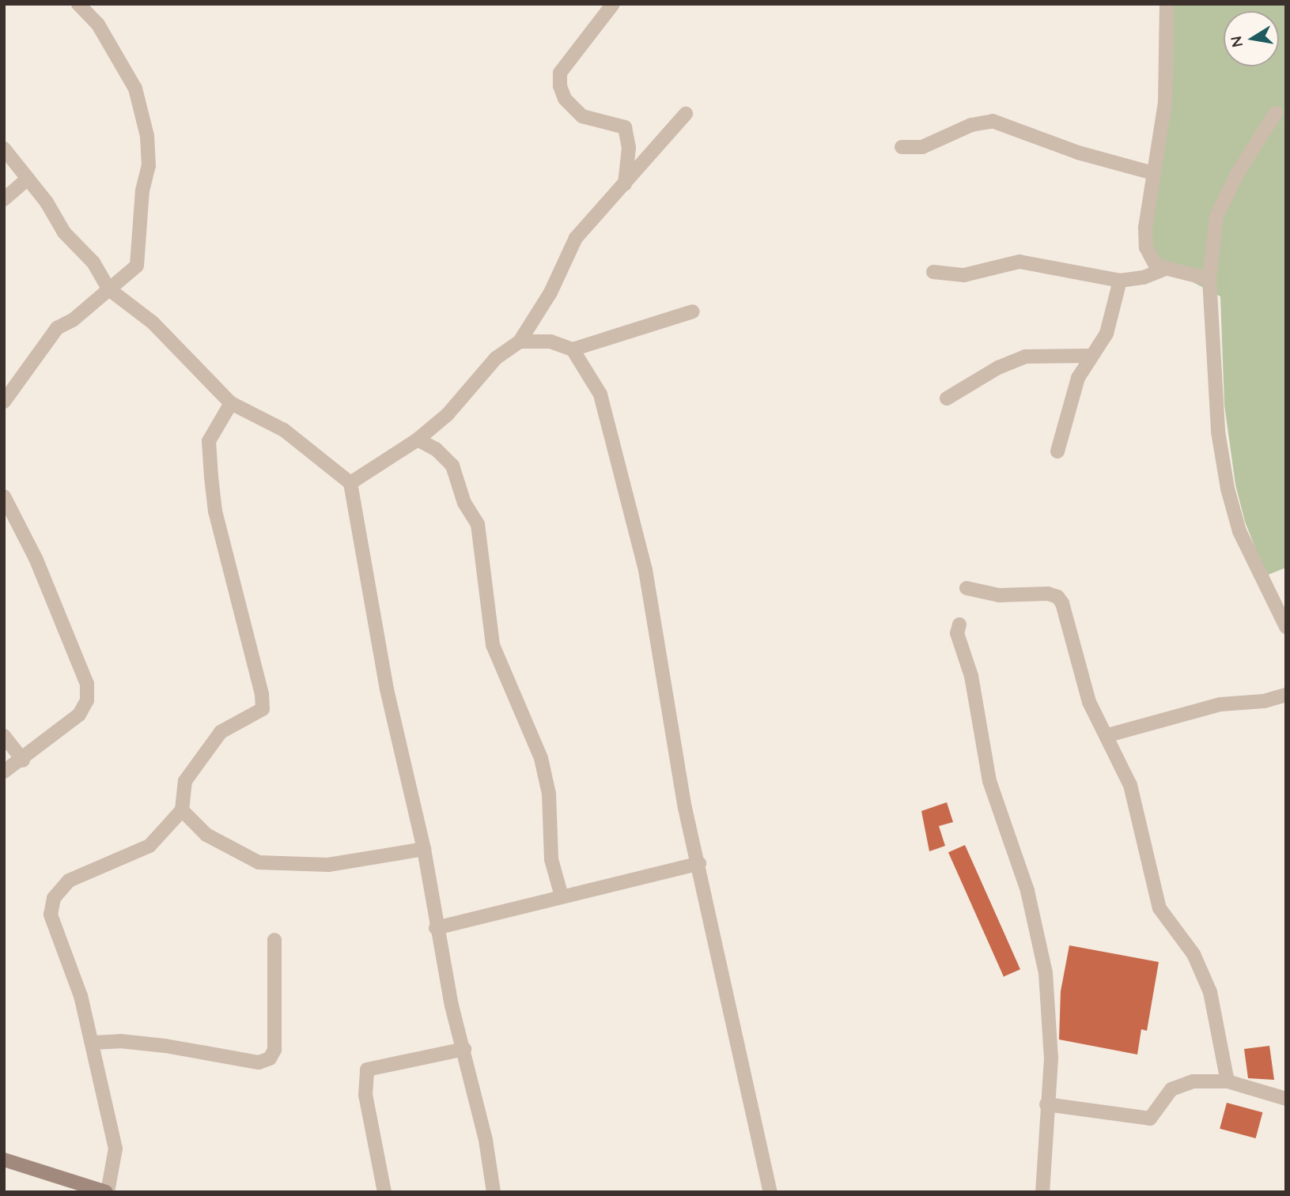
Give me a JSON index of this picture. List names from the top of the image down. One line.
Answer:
{"north":"left"}
